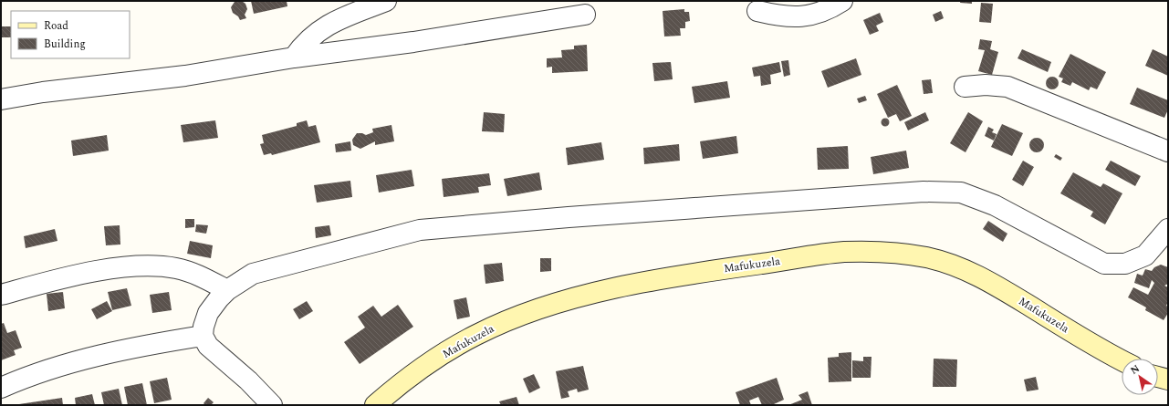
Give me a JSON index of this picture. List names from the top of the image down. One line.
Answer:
{"streets":{"main road":["Mafukuzela"]},"legend":["Road","Building"],"north":"top left"}
